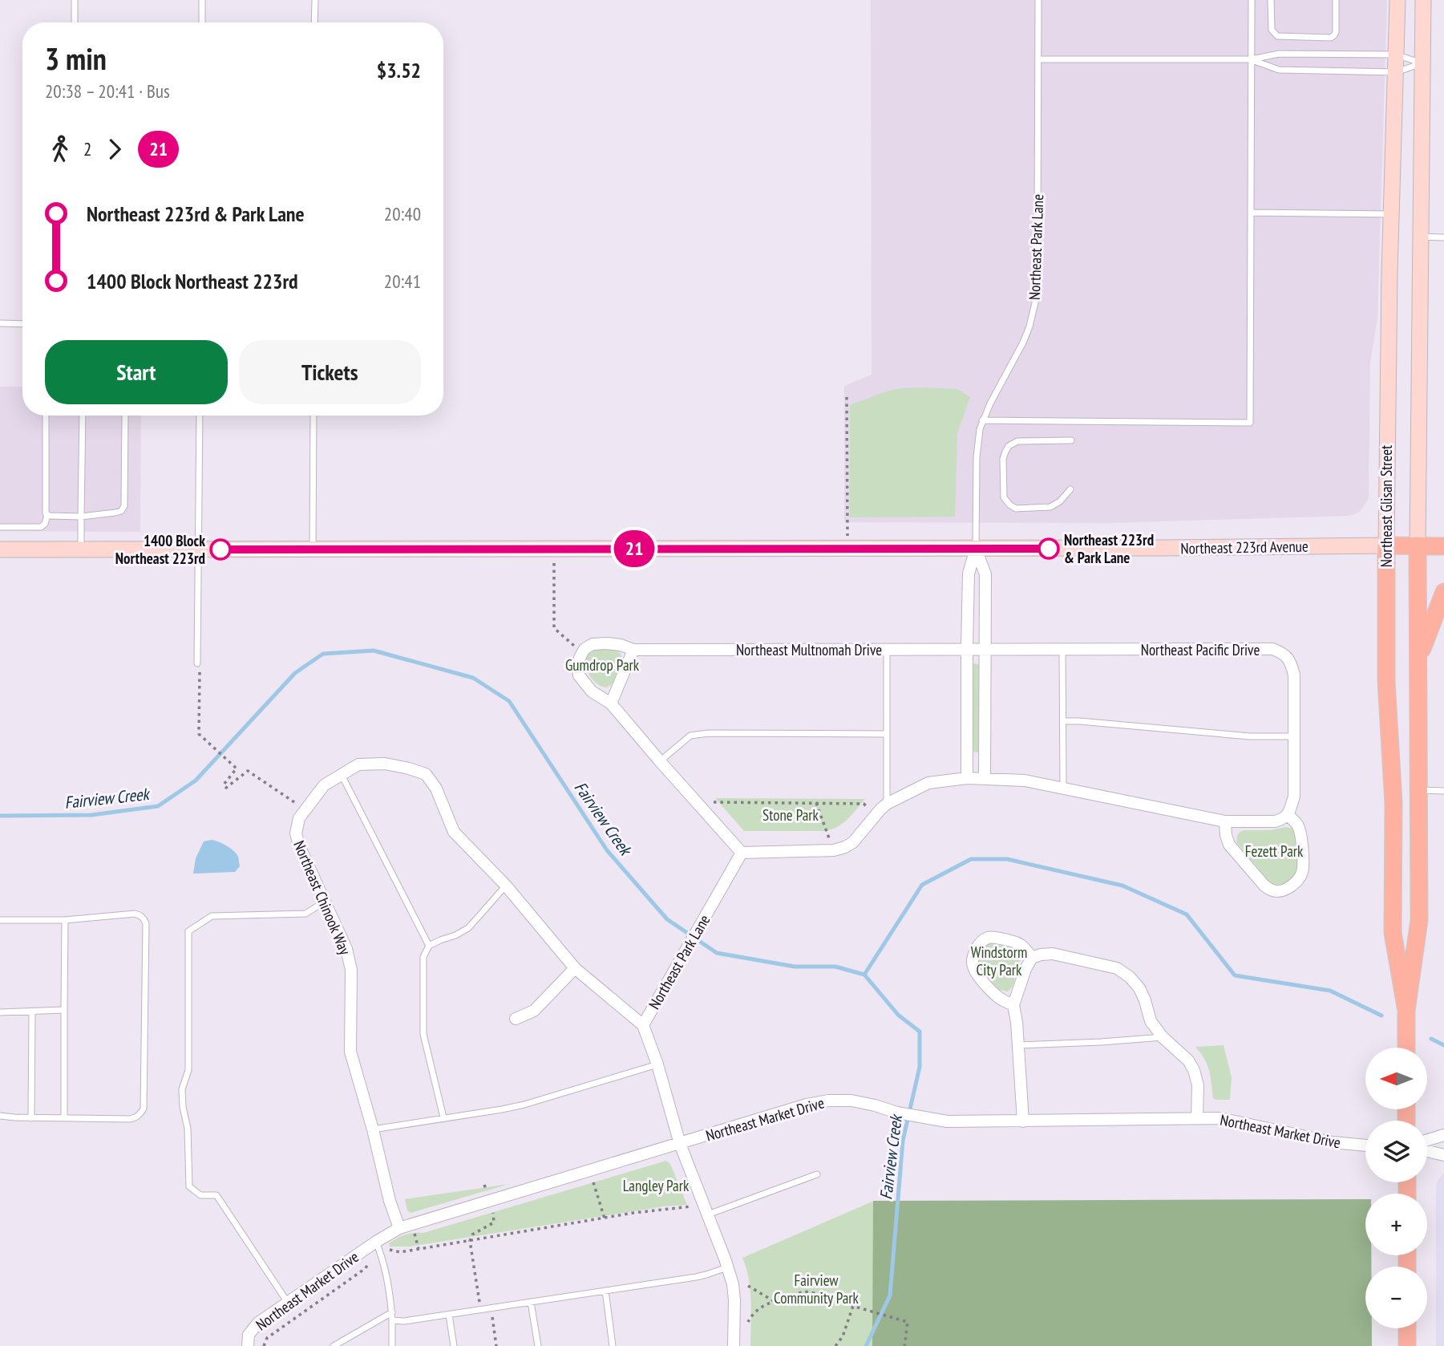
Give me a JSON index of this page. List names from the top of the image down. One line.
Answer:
{"streets":{"main road":["Northeast Glisan Street","Northeast 223rd Avenue"],"street":["Northeast Park Lane","Northeast Multnomah Drive","Northeast Pacific Drive","Northeast Chinook Way","Northeast Market Drive"]},"crossings":[["Northeast Park Lane","Northeast 223rd Avenue"],["Northeast Park Lane","Northeast Multnomah Drive"],["Northeast Park Lane","Northeast Pacific Drive"],["Northeast Park Lane","Northeast Chinook Way"],["Northeast Park Lane","Northeast Market Drive"],["Northeast Glisan Street","Northeast 223rd Avenue"],["Northeast Multnomah Drive","Northeast Pacific Drive"],["Northeast Chinook Way","Northeast Market Drive"]],"water":["Fairview Creek"],"parks":["Gumdrop Park","Stone Park","Fezett Park","Windstorm City Park","Langley Park","Fairview Community Park"],"places":["Northeast 223rd & Park Lane","1400 Block Northeast 223rd"],"lines":["bus line 21"],"north":"left","page":{"on_map":"21","heading":["3 min","20:38 – 20:41 · Bus","$3.52"],"legs":["2","21"],"list":[{"name":"Northeast 223rd & Park Lane","value":"20:40"},{"name":"1400 Block Northeast 223rd","value":"20:41"}],"buttons":["Start","Tickets"],"map_buttons":["+","−"]}}
